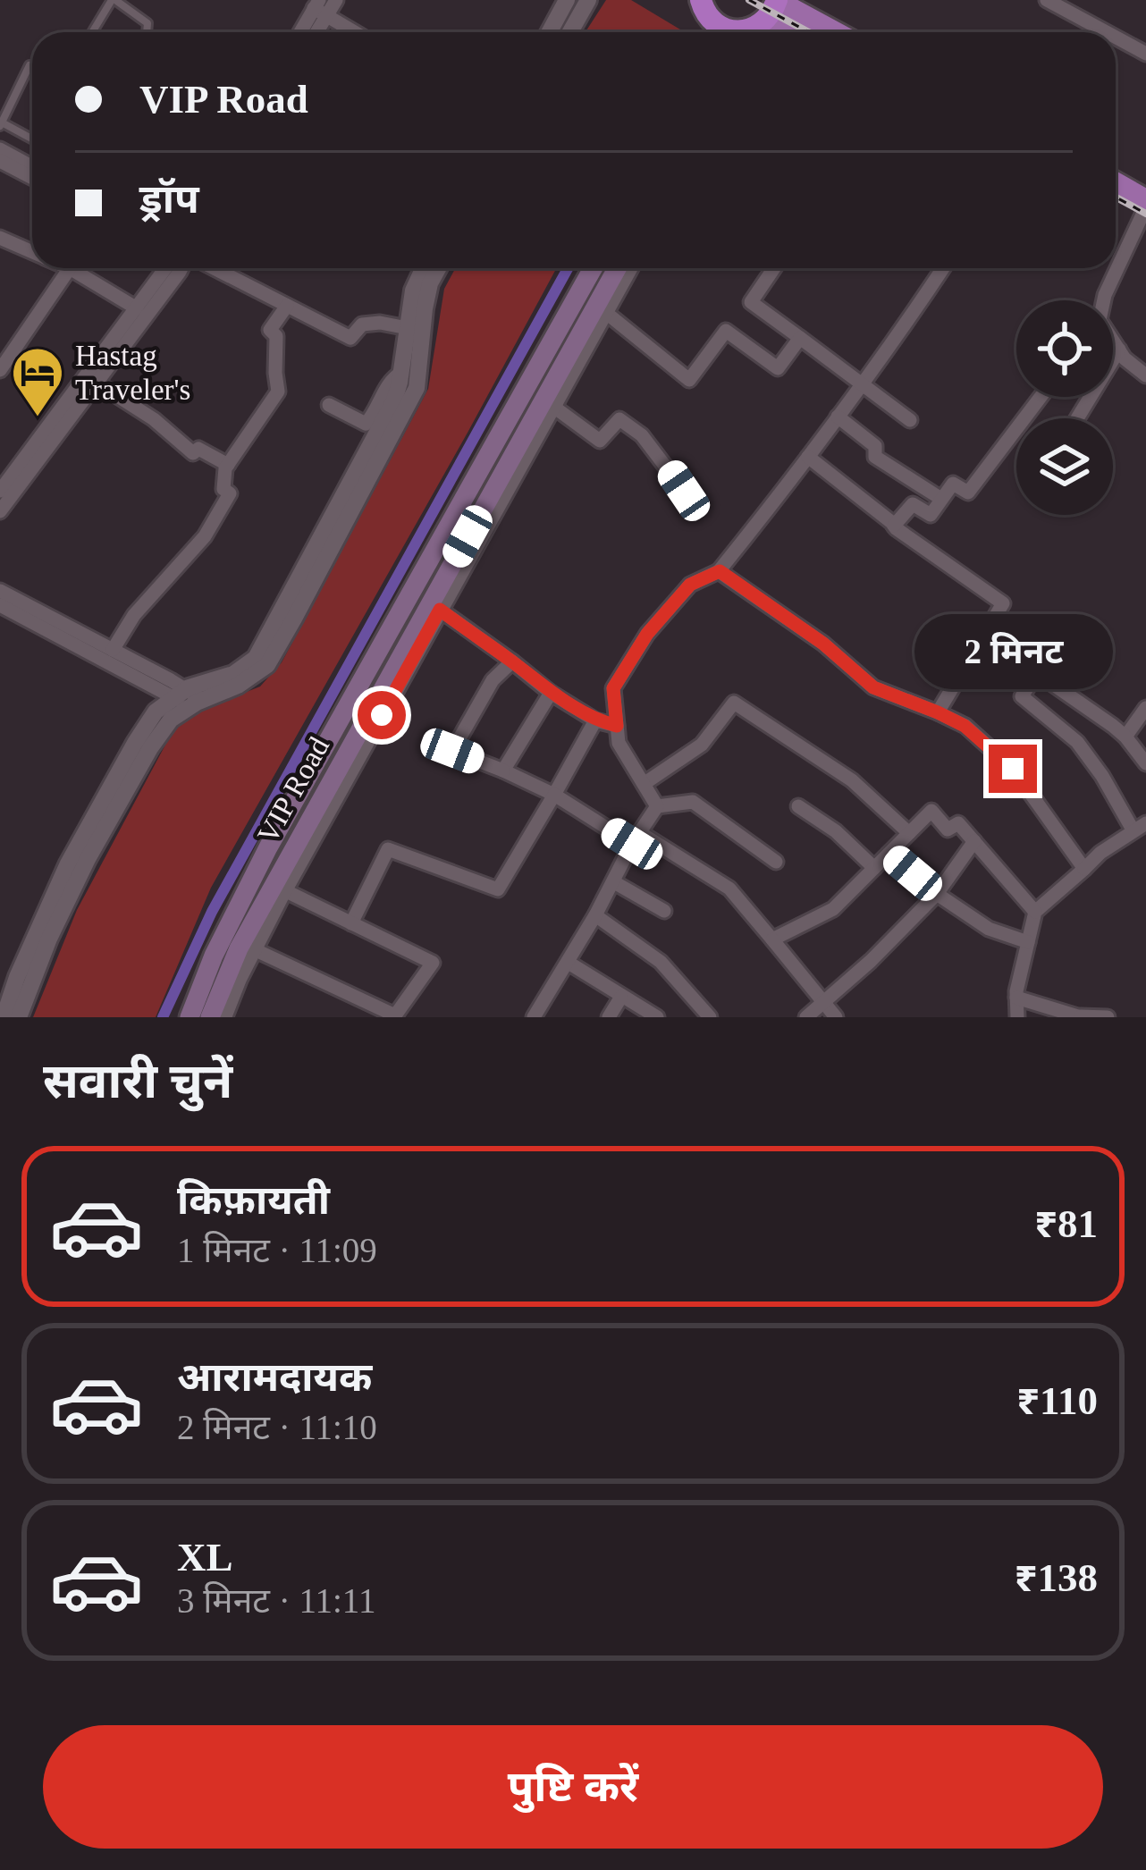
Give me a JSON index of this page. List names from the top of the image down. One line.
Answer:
{"streets":{"main road":["VIP Road"]},"places":{"hotel":["Hastag Traveler's"]},"page":{"banner":["VIP Road","ड्रॉप"],"bubble":"2 मिनट","heading":"सवारी चुनें","list":[{"name":"किफ़ायती","note":"1 मिनट · 11:09","value":"₹81"},{"name":"आरामदायक","note":"2 मिनट · 11:10","value":"₹110"},{"name":"XL","note":"3 मिनट · 11:11","value":"₹138"}],"buttons":"पुष्टि करें"}}
